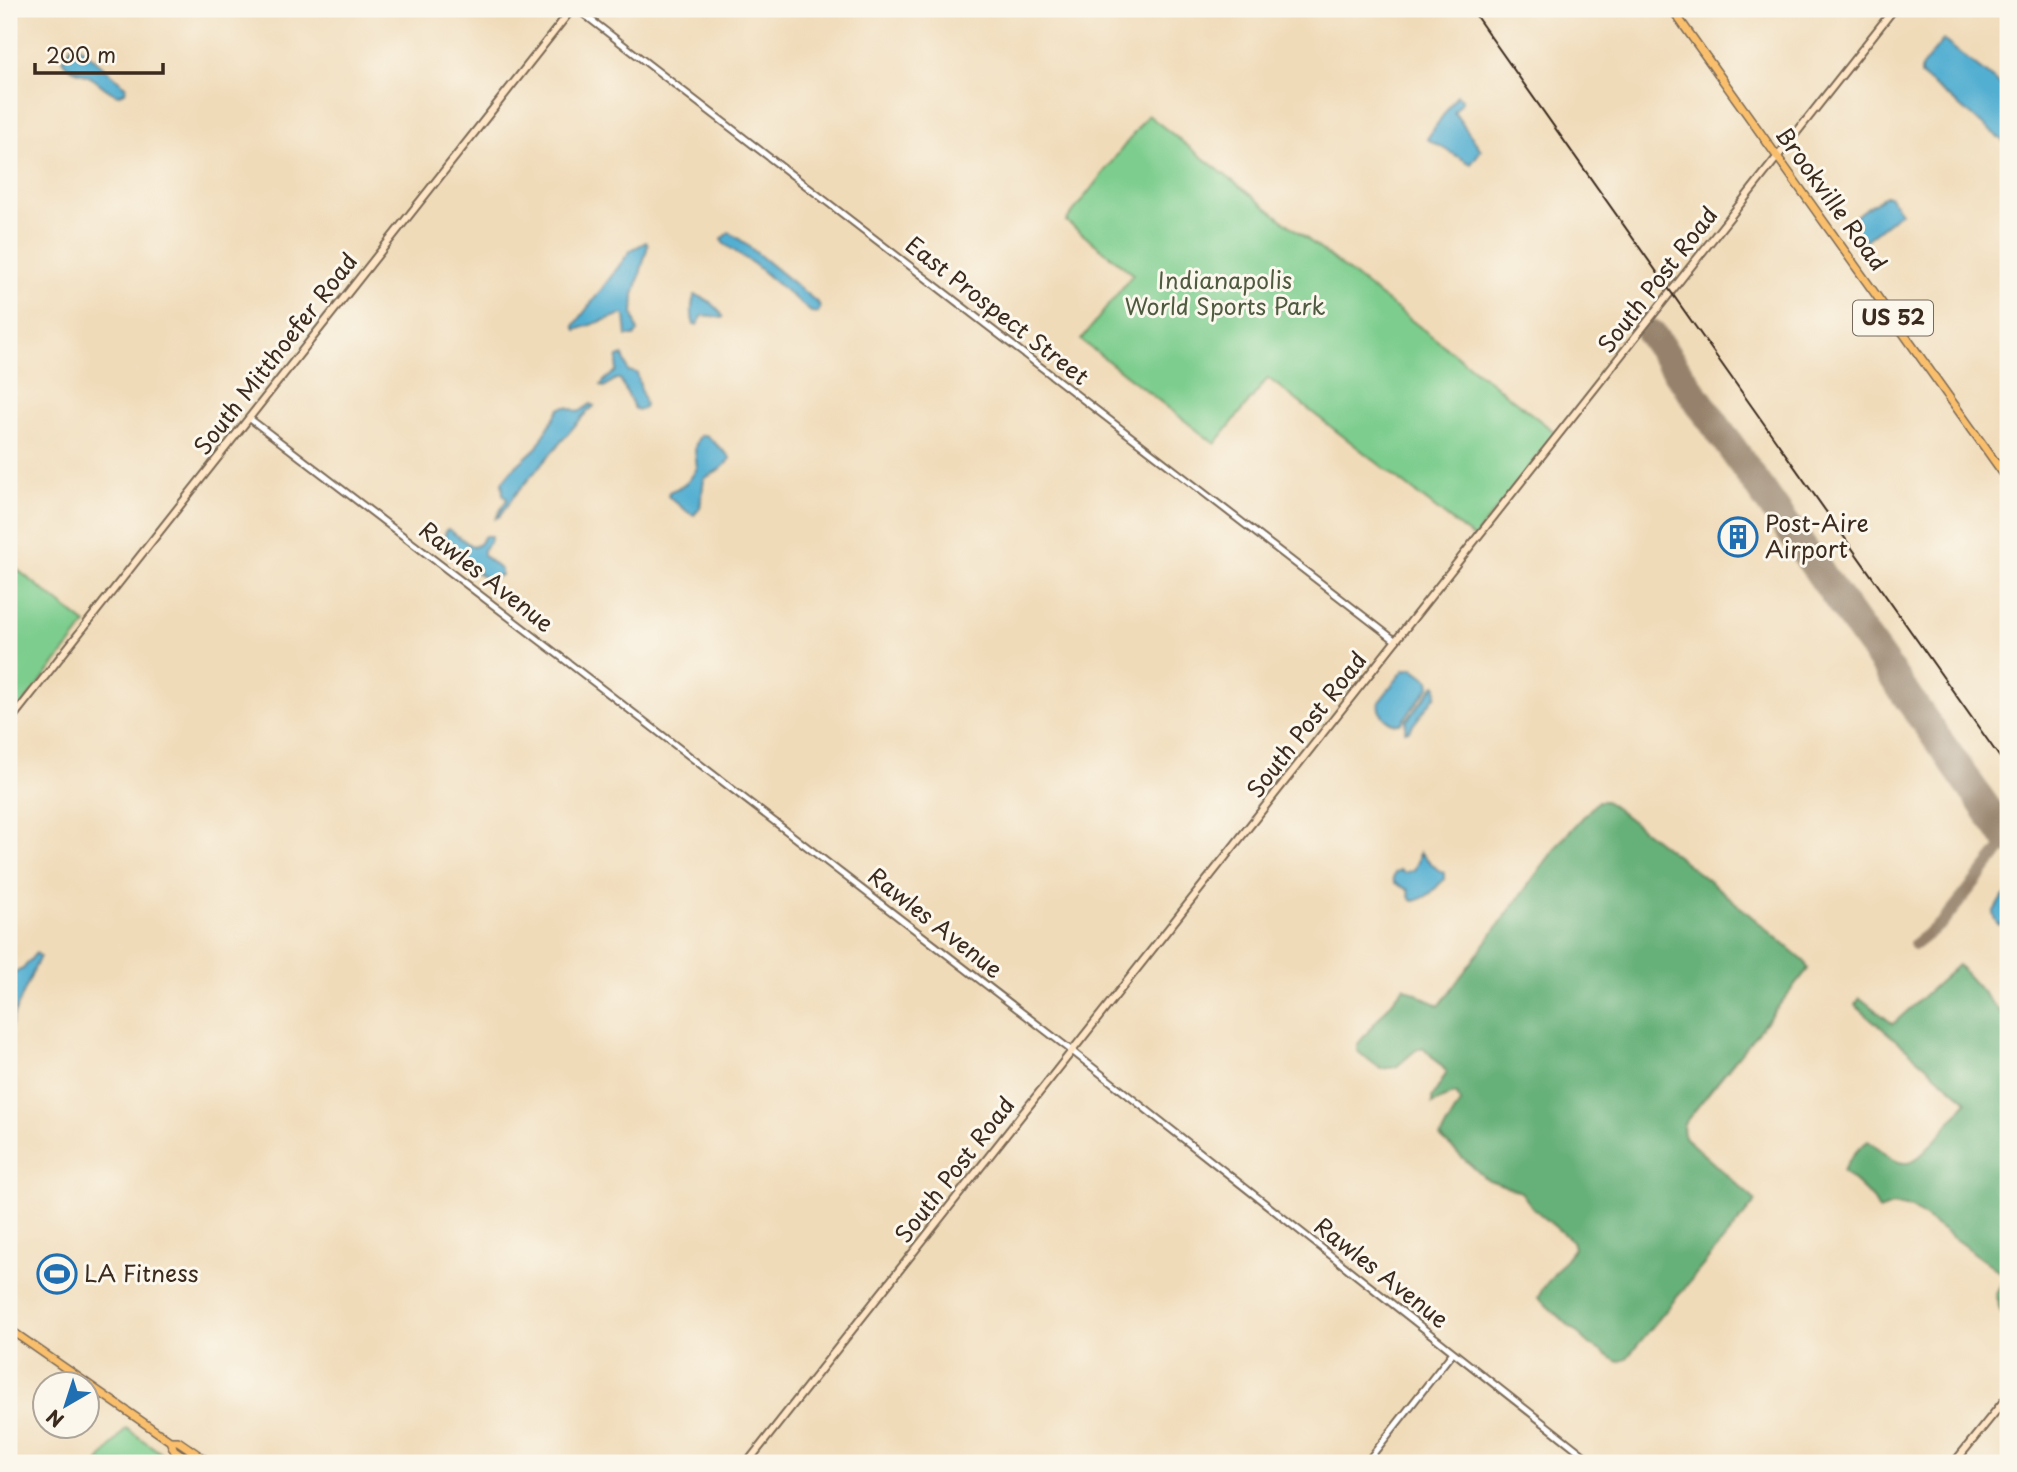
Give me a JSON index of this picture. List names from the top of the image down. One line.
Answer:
{"streets":{"main road":["Brookville Road","South Post Road","US 52","South Mitthoefer Road"],"street":["East Prospect Street","Rawles Avenue"]},"crossings":[["Brookville Road","South Post Road"],["South Post Road","East Prospect Street"],["South Post Road","Rawles Avenue"],["South Mitthoefer Road","Rawles Avenue"]],"parks":["Indianapolis World Sports Park"],"places":{"building":["Post-Aire Airport"],"sports":["LA Fitness"]},"scale_bar":"200 m","north":"bottom left"}
